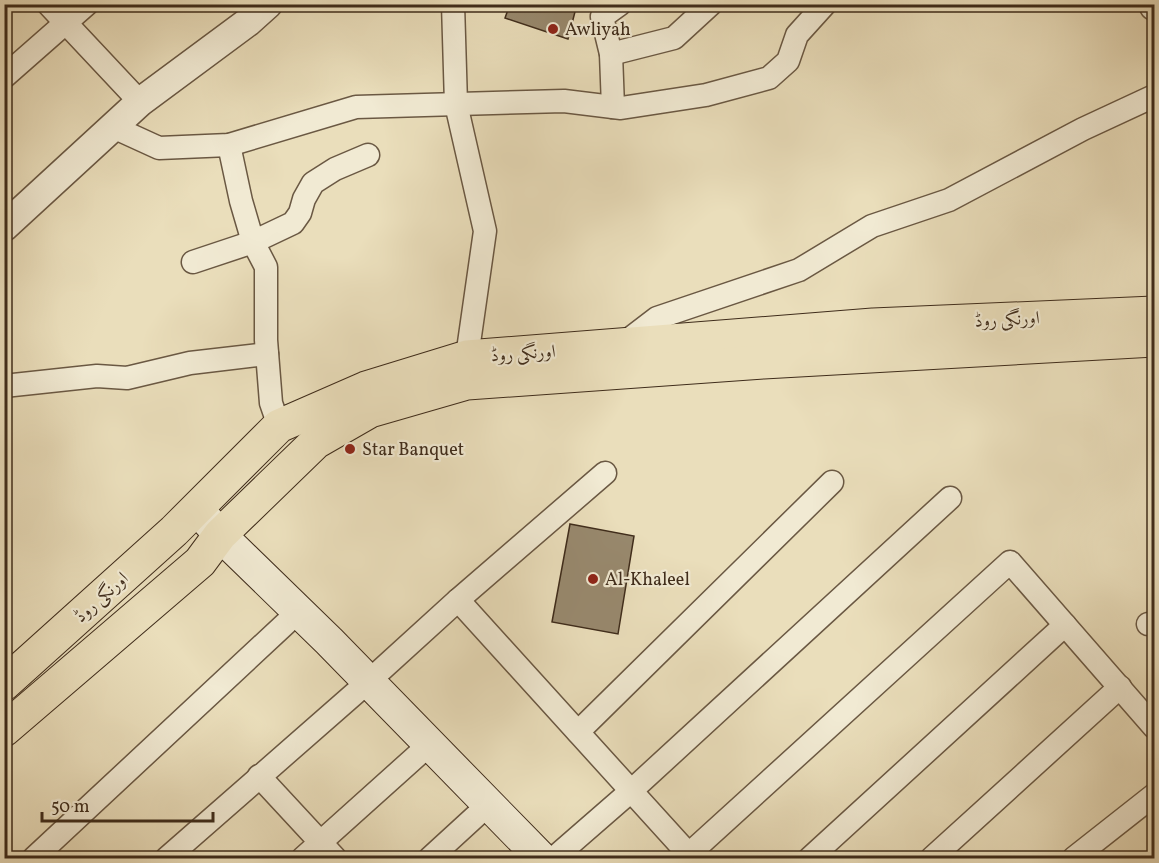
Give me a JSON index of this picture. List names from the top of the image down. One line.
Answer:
{"streets":{"main road":["اورنگی روڈ"]},"places":["Awliyah","Star Banquet","Al-Khaleel"],"scale_bar":"50 m"}
